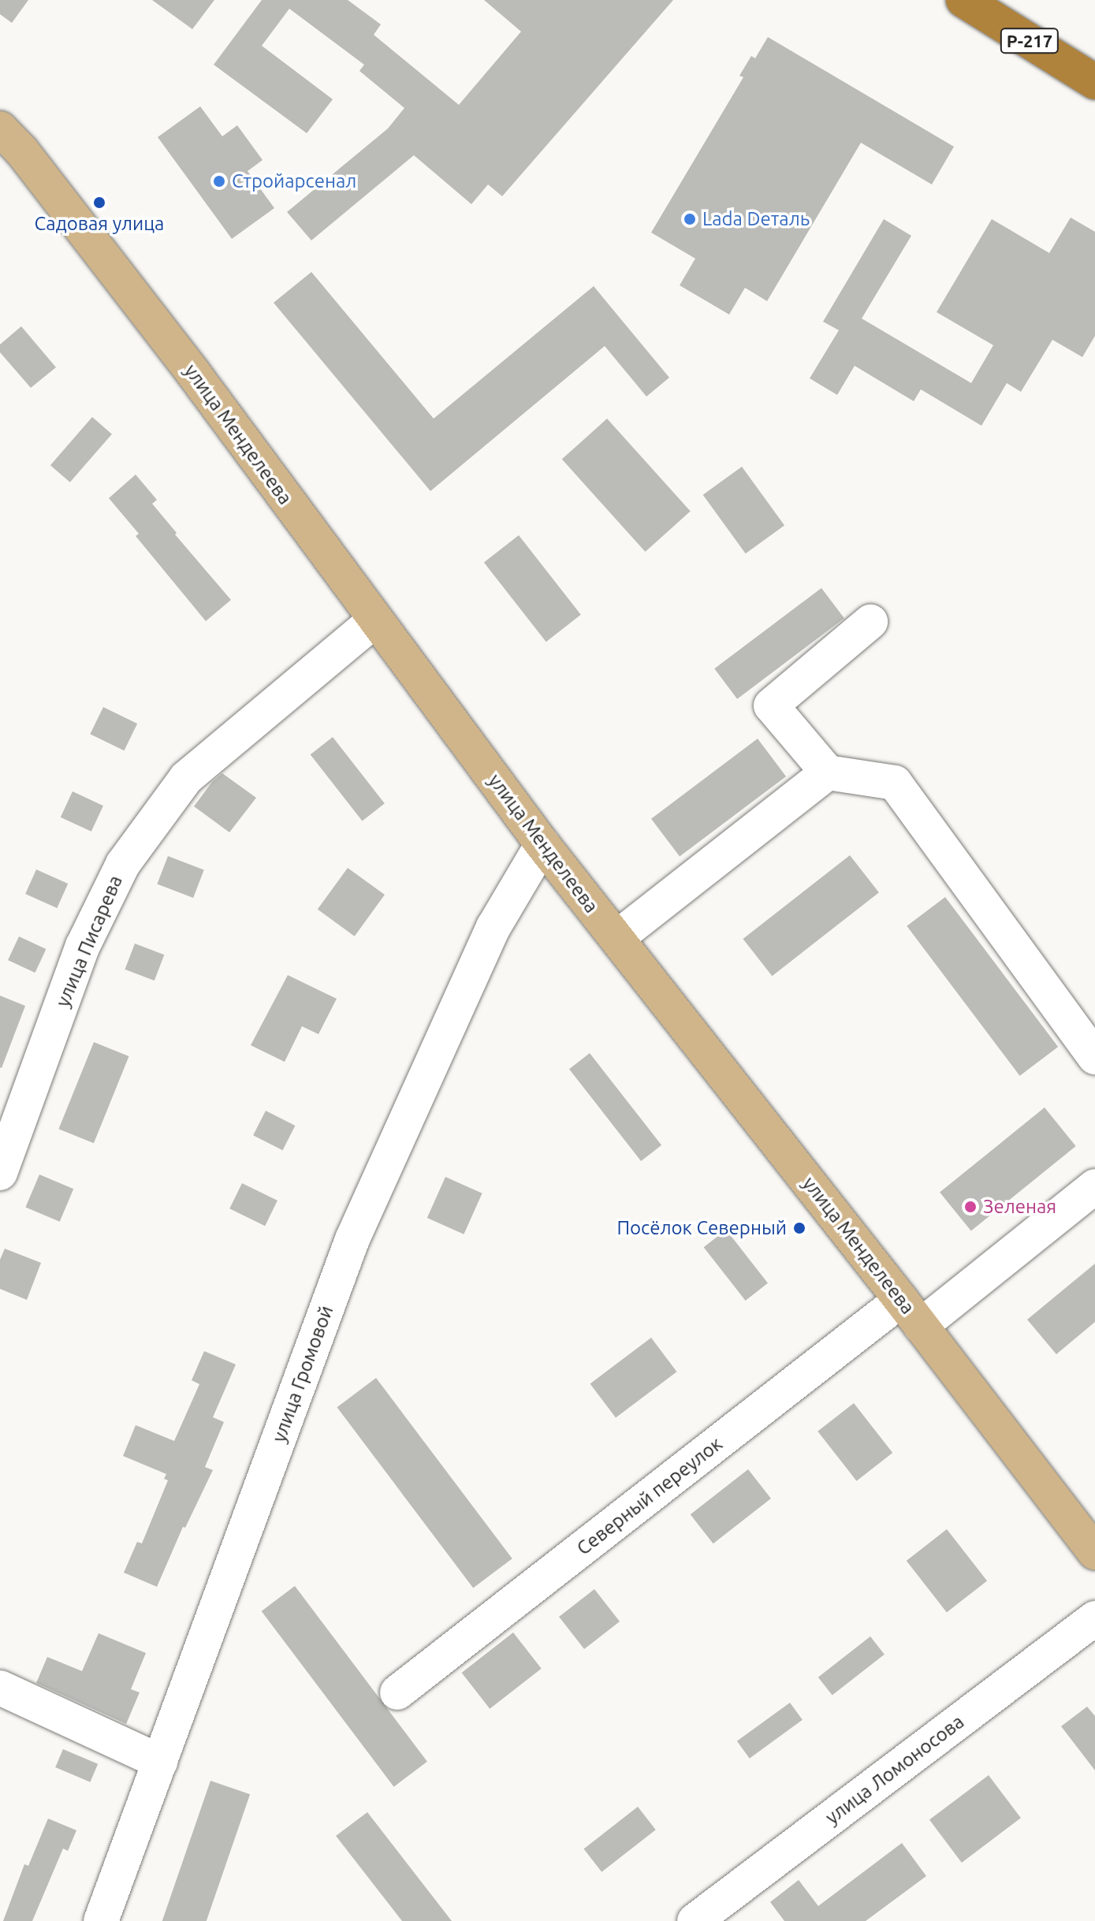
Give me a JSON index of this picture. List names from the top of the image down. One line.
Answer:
{"streets":{"highway":["Р-217"],"main road":["улица Менделеева"],"street":["улица Писарева","улица Громовой","Северный переулок","улица Ломоносова"]},"crossings":[["улица Менделеева","улица Писарева"],["улица Менделеева","улица Громовой"],["улица Менделеева","Северный переулок"]],"places":["Стройарсенал","Садовая улица","Lada Dеталь","Зеленая","Посёлок Северный"]}
